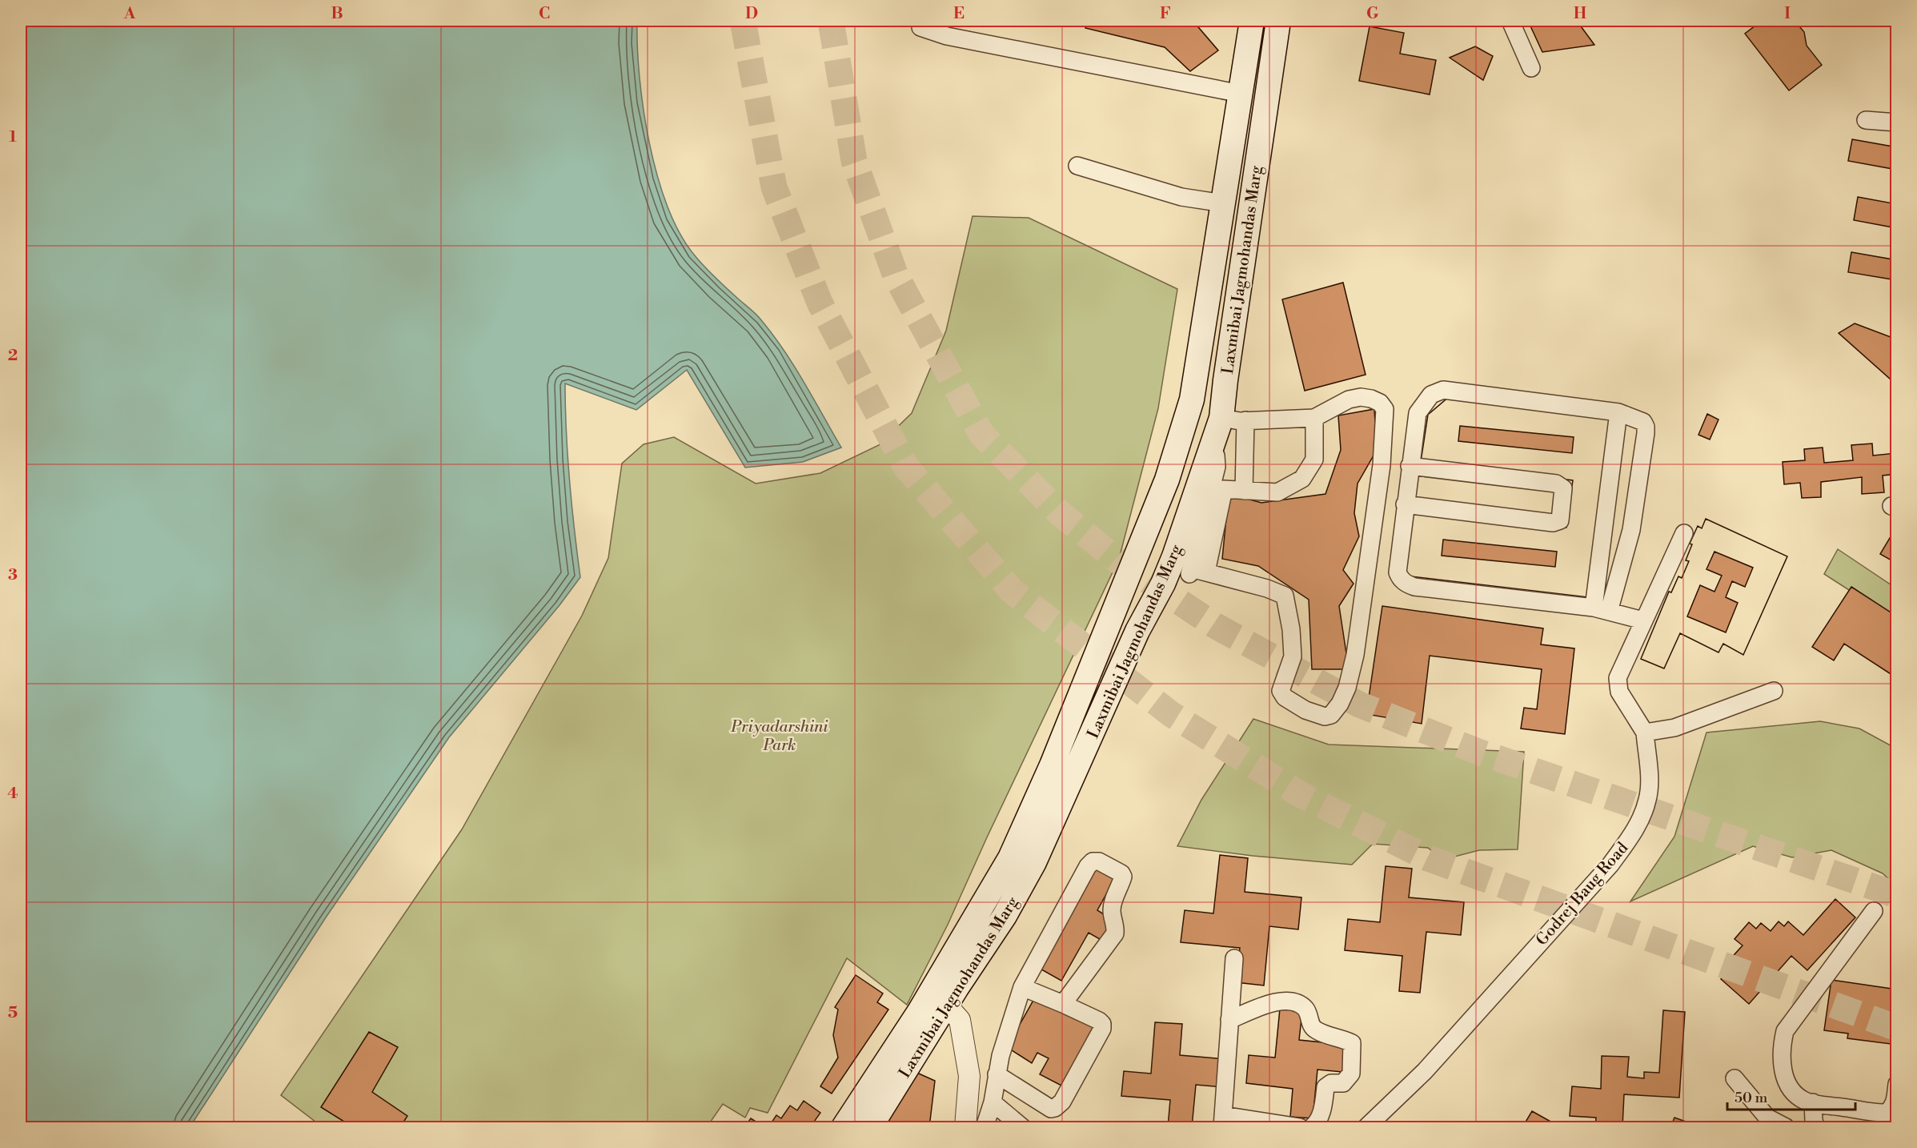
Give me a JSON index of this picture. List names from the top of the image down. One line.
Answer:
{"streets":{"main road":["Laxmibai Jagmohandas Marg"],"street":["Godrej Baug Road"]},"parks":["Priyadarshini Park"],"scale_bar":"50 m","grid":{"columns":["A","B","C","D","E","F","G","H","I"],"rows":["1","2","3","4","5"]}}
